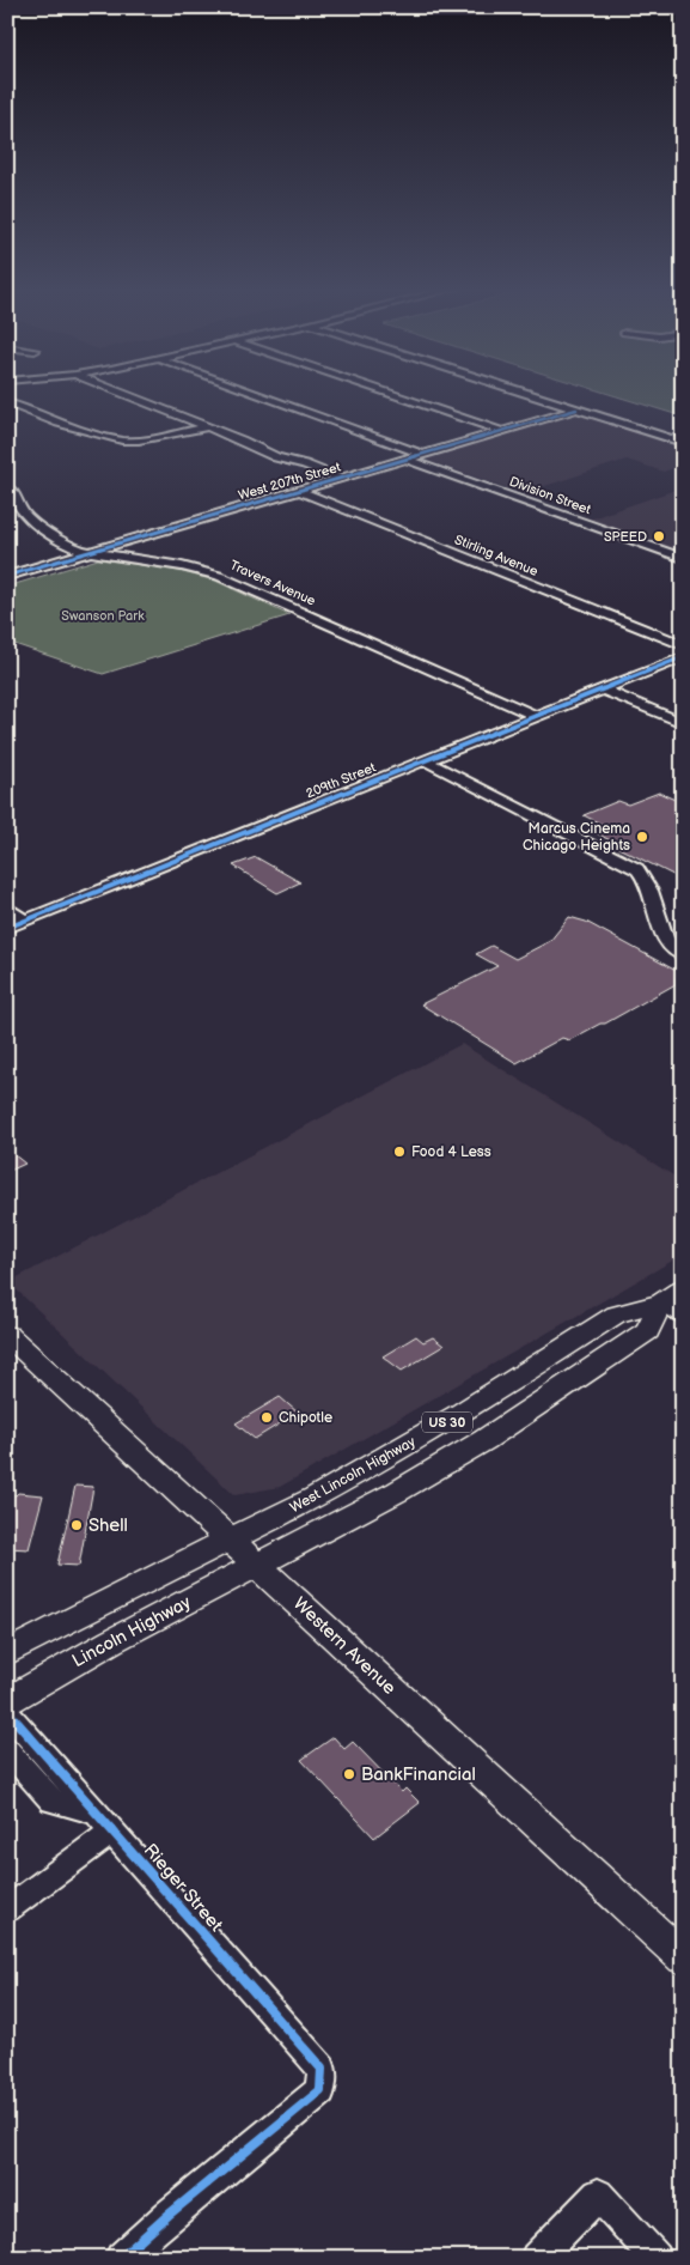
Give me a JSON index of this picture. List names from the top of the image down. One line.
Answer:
{"streets":{"main road":["US 30","West Lincoln Highway","Lincoln Highway","Western Avenue"],"street":["West 207th Street","Division Street","Stirling Avenue","Travers Avenue","209th Street","Rieger Street"]},"crossings":[["West 207th Street","Division Street"],["West 207th Street","Stirling Avenue"],["West 207th Street","Travers Avenue"],["Travers Avenue","209th Street"],["US 30","West Lincoln Highway"],["US 30","Western Avenue"],["West Lincoln Highway","Lincoln Highway"],["West Lincoln Highway","Western Avenue"],["Lincoln Highway","Western Avenue"]],"parks":["Swanson Park"],"places":["SPEED","Marcus Cinema Chicago Heights","Food 4 Less","Chipotle","Shell","BankFinancial"]}
